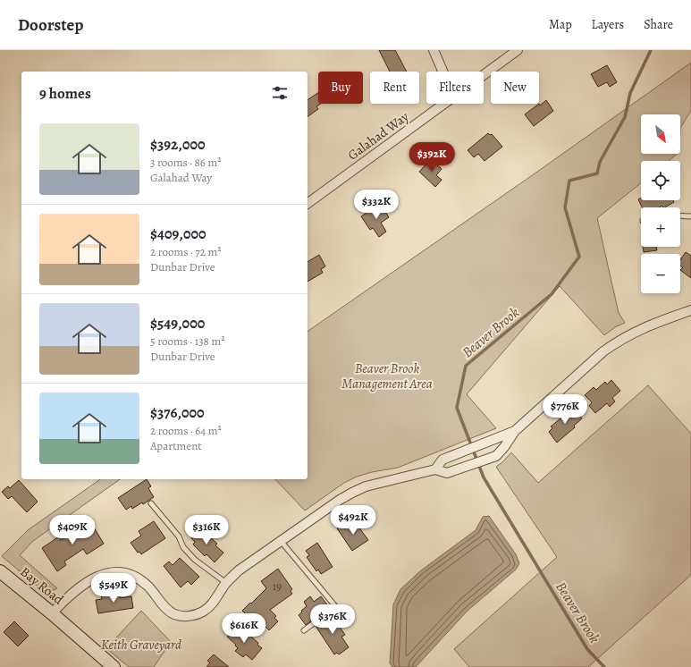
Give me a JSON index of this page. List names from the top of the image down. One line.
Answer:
{"streets":{"main road":["Bay Road"],"street":["Galahad Way"]},"water":["Beaver Brook"],"parks":["Beaver Brook Management Area","Keith Graveyard"],"house_numbers":["19"],"north":"bottom right","page":{"header":"Doorstep","nav":["Map","Layers","Share"],"chip":["Buy","Rent","Filters","New"],"heading":"9 homes","map_buttons":["+","−"],"list":[{"name":"$392,000","note":"3 rooms · 86 m² · Galahad Way"},{"name":"$409,000","note":"2 rooms · 72 m² · Dunbar Drive"},{"name":"$549,000","note":"5 rooms · 138 m² · Dunbar Drive"},{"name":"$376,000","note":"2 rooms · 64 m² · Apartment"}],"price":["$392K","$332K","$776K","$492K","$409K","$316K","$549K","$376K","$616K"]}}
